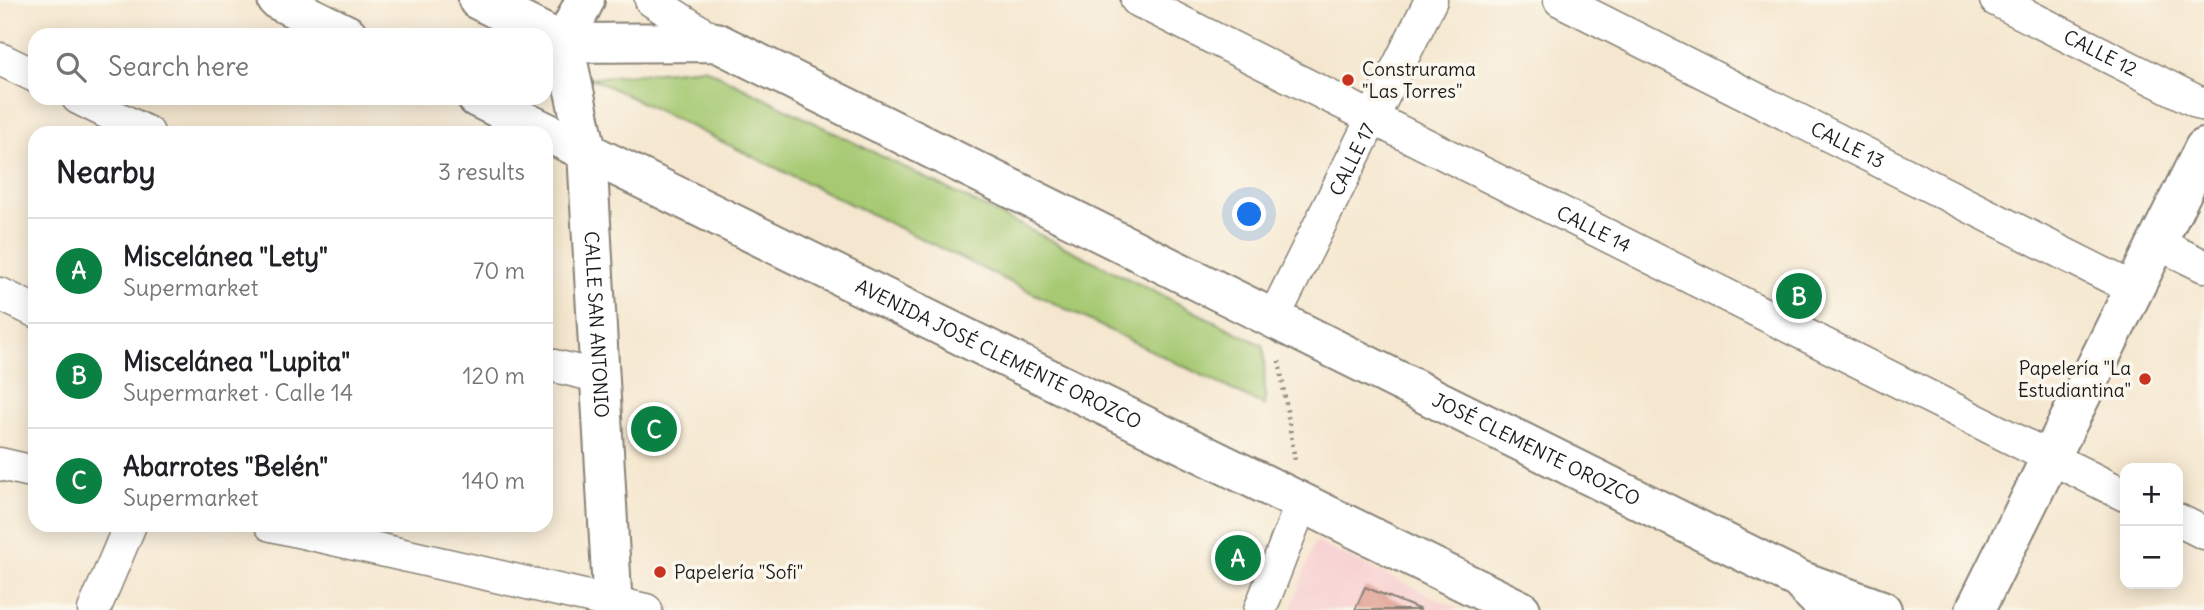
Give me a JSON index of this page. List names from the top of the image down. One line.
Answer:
{"streets":{"street":["CALLE 12","CALLE 13","CALLE 17","CALLE 14","CALLE SAN ANTONIO","AVENIDA JOSÉ CLEMENTE OROZCO","JOSÉ CLEMENTE OROZCO"]},"crossings":[["CALLE 17","CALLE 14"],["CALLE 17","JOSÉ CLEMENTE OROZCO"],["CALLE SAN ANTONIO","AVENIDA JOSÉ CLEMENTE OROZCO"]],"places":["Construrama \"Las Torres\"","Papelería \"La Estudiantina\"","Papelería \"Sofi\""],"page":{"search":"Search here","heading":["Nearby","3 results"],"list":[{"mark":"A","name":"Miscelánea \"Lety\"","note":"Supermarket","value":"70 m"},{"mark":"B","name":"Miscelánea \"Lupita\"","note":"Supermarket · Calle 14","value":"120 m"},{"mark":"C","name":"Abarrotes \"Belén\"","note":"Supermarket","value":"140 m"}],"pins":["B","C","A"],"map_buttons":["+","−"]}}
